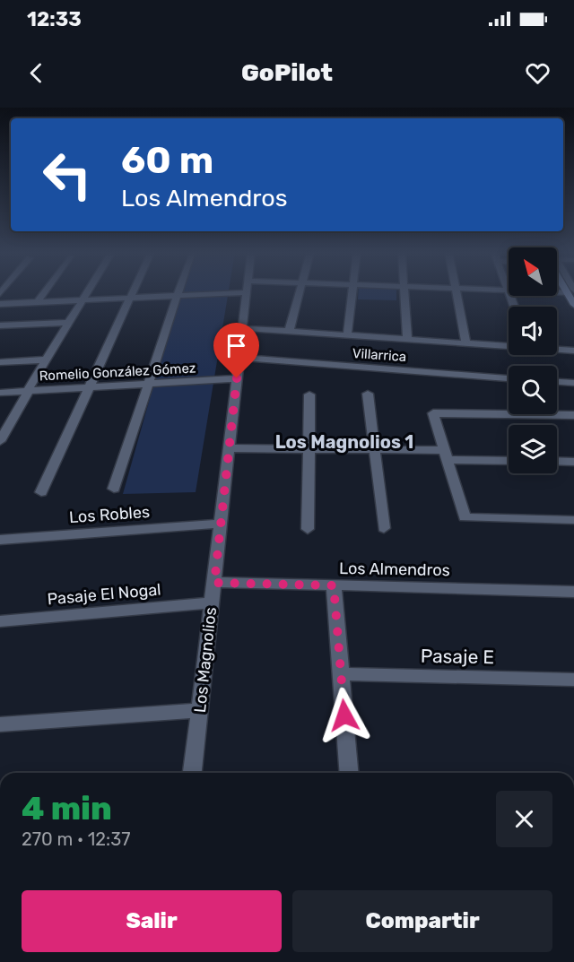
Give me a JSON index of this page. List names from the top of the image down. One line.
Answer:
{"streets":{"street":["Villarrica","Romelio González Gómez","Los Robles","Los Almendros","Pasaje El Nogal","Pasaje E","Los Magnolios"]},"crossings":[["Villarrica","Los Magnolios"],["Romelio González Gómez","Los Magnolios"],["Los Robles","Los Magnolios"],["Los Almendros","Los Magnolios"],["Pasaje El Nogal","Los Magnolios"]],"districts":["Los Magnolios 1"],"north":"top left","page":{"status":"12:33","header":"GoPilot","turn":["60 m","Los Almendros"],"heading":["4 min","270 m · 12:37"],"buttons":["Salir","Compartir"]}}
